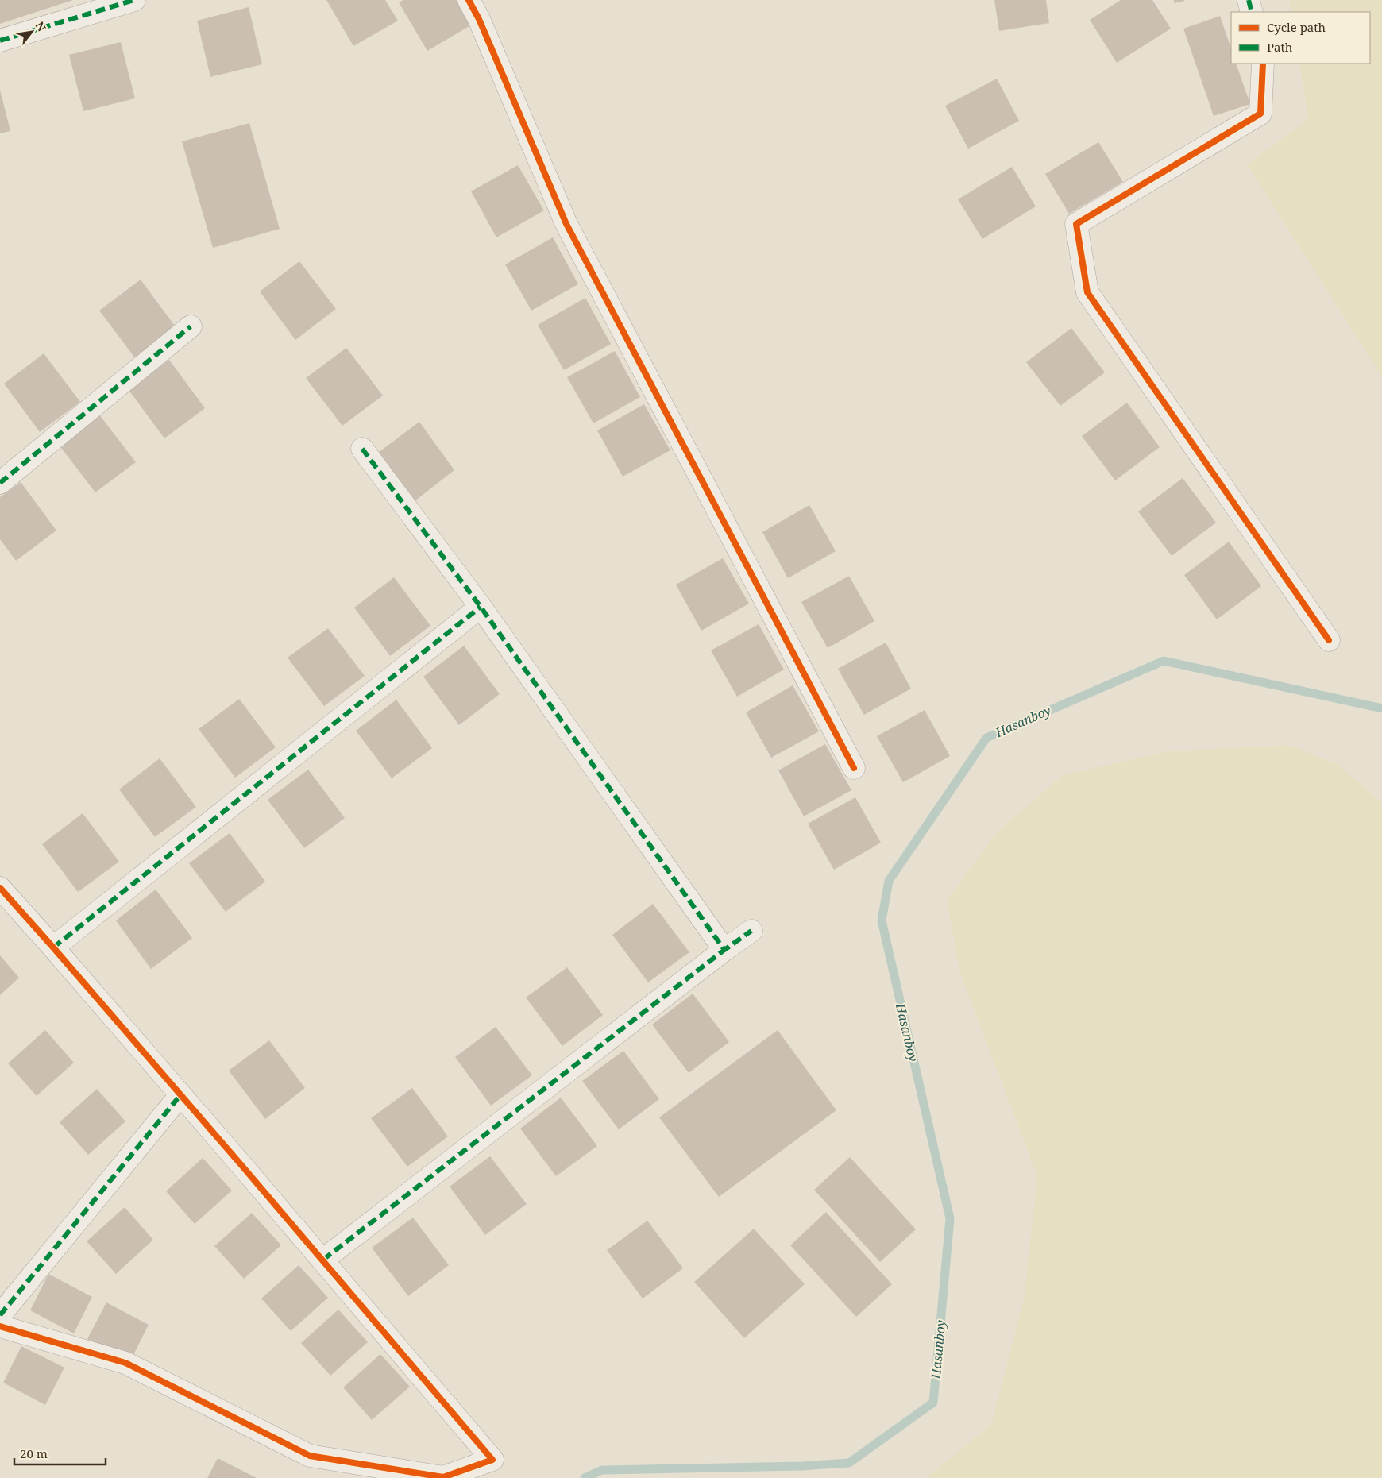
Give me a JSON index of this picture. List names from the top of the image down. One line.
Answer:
{"water":["Hasanboy"],"legend":["Cycle path","Path"],"scale_bar":"20 m","north":"top right"}
